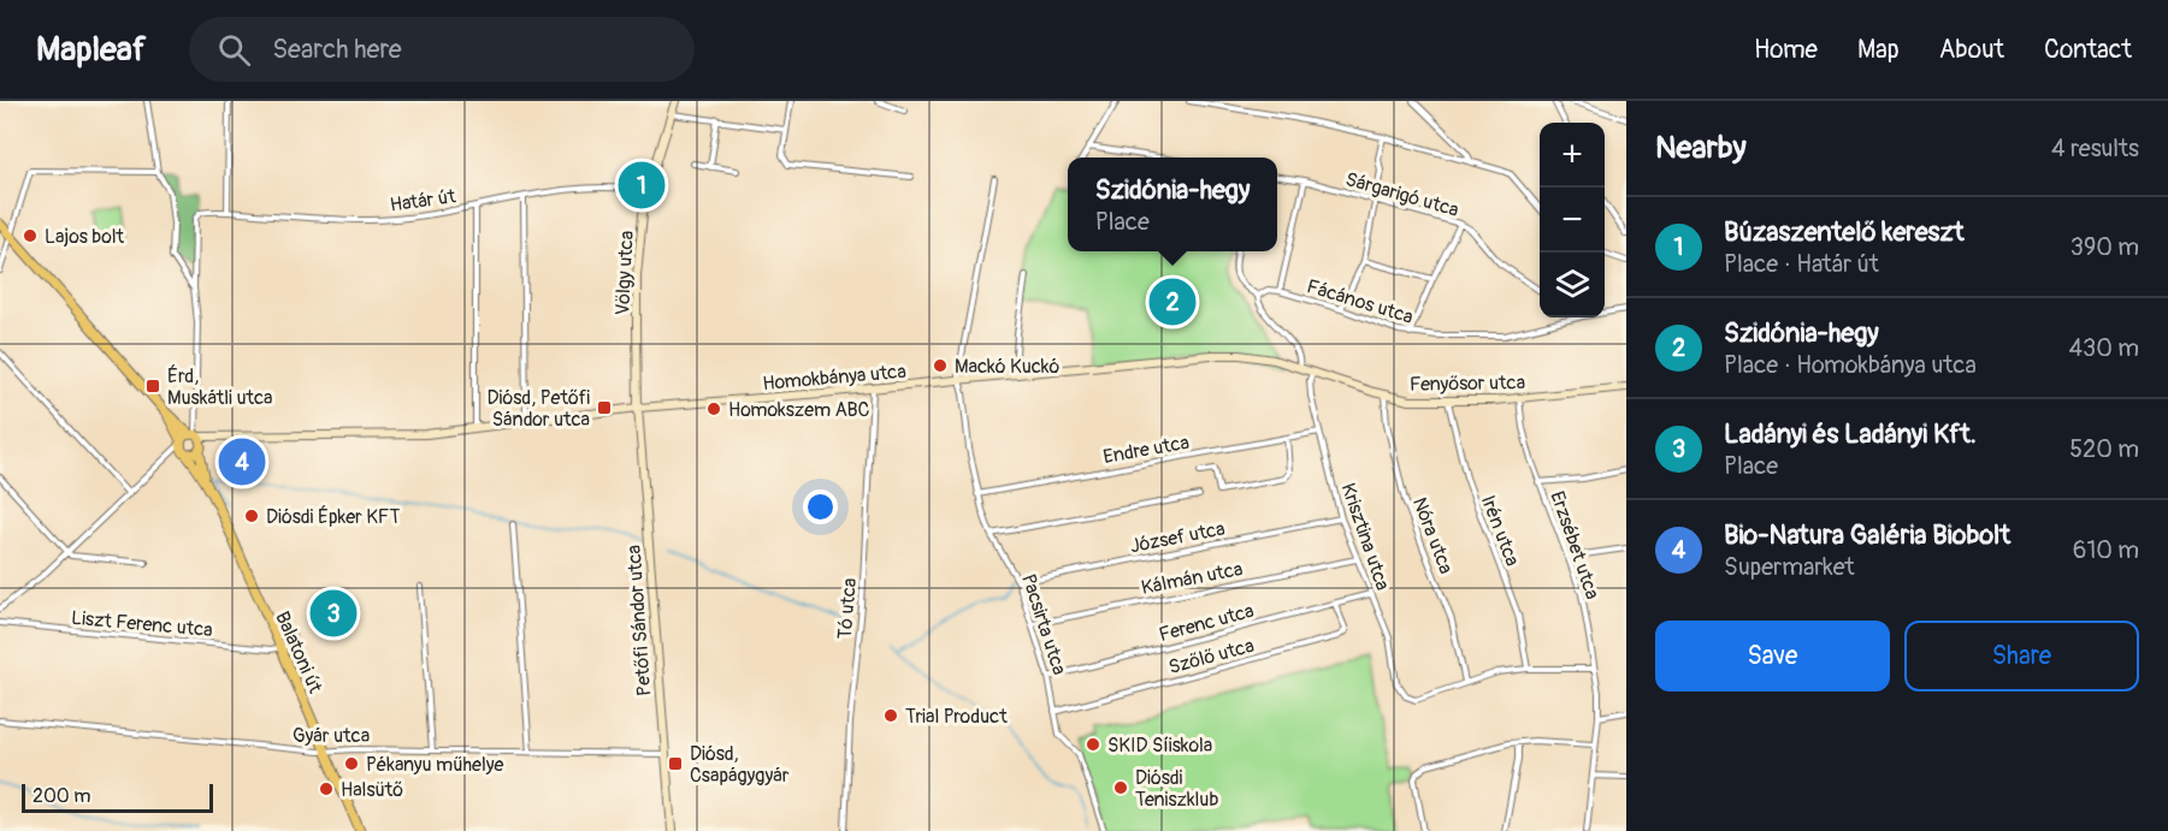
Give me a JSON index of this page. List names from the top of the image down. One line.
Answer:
{"streets":{"main road":["Balatoni út"],"street":["Sárgarigó utca","Határ út","Völgy utca","Fácános utca","Homokbánya utca","Fenyősor utca","Endre utca","Irén utca","Nóra utca","József utca","Krisztina utca","Erzsébet utca","Kálmán utca","Tó utca","Petőfi Sándor utca","Ferenc utca","Liszt Ferenc utca","Pacsirta utca","Szőlő utca","Gyár utca"]},"crossings":[["Határ út","Völgy utca"],["Völgy utca","Homokbánya utca"],["Völgy utca","Petőfi Sándor utca"],["Homokbánya utca","Fenyősor utca"],["Homokbánya utca","Krisztina utca"],["Homokbánya utca","Tó utca"],["Homokbánya utca","Petőfi Sándor utca"],["Homokbánya utca","Pacsirta utca"],["Homokbánya utca","Balatoni út"],["Fenyősor utca","Irén utca"],["Fenyősor utca","Nóra utca"],["Fenyősor utca","Krisztina utca"],["Fenyősor utca","Erzsébet utca"],["Endre utca","Krisztina utca"],["Endre utca","Pacsirta utca"],["Nóra utca","Krisztina utca"],["József utca","Krisztina utca"],["József utca","Pacsirta utca"],["Krisztina utca","Kálmán utca"],["Krisztina utca","Ferenc utca"],["Kálmán utca","Pacsirta utca"],["Petőfi Sándor utca","Gyár utca"],["Ferenc utca","Pacsirta utca"],["Ferenc utca","Szőlő utca"],["Liszt Ferenc utca","Balatoni út"],["Pacsirta utca","Szőlő utca"],["Balatoni út","Gyár utca"]],"places":{"other":["Lajos bolt","Mackó Kuckó","Homokszem ABC","Diósdi Épker KFT","Trial Product","SKID Síiskola","Pékanyu műhelye","Diósdi Teniszklub","Halsütő"],"transit":["Érd, Muskátli utca","Diósd, Petőfi Sándor utca","Diósd, Csapágygyár"]},"scale_bar":"200 m","page":{"header":"Mapleaf","search":"Search here","nav":["Home","Map","About","Contact"],"heading":["Nearby","4 results"],"map_buttons":["+","−"],"popup":["Szidónia-hegy","Place"],"pins":["1","2","4","3"],"list":[{"mark":"1","name":"Búzaszentelő kereszt","note":"Place · Határ út","value":"390 m"},{"mark":"2","name":"Szidónia-hegy","note":"Place · Homokbánya utca","value":"430 m"},{"mark":"3","name":"Ladányi és Ladányi Kft.","note":"Place","value":"520 m"},{"mark":"4","name":"Bio-Natura Galéria Biobolt","note":"Supermarket","value":"610 m"}],"buttons":["Save","Share"],"scale":"200 m"}}
